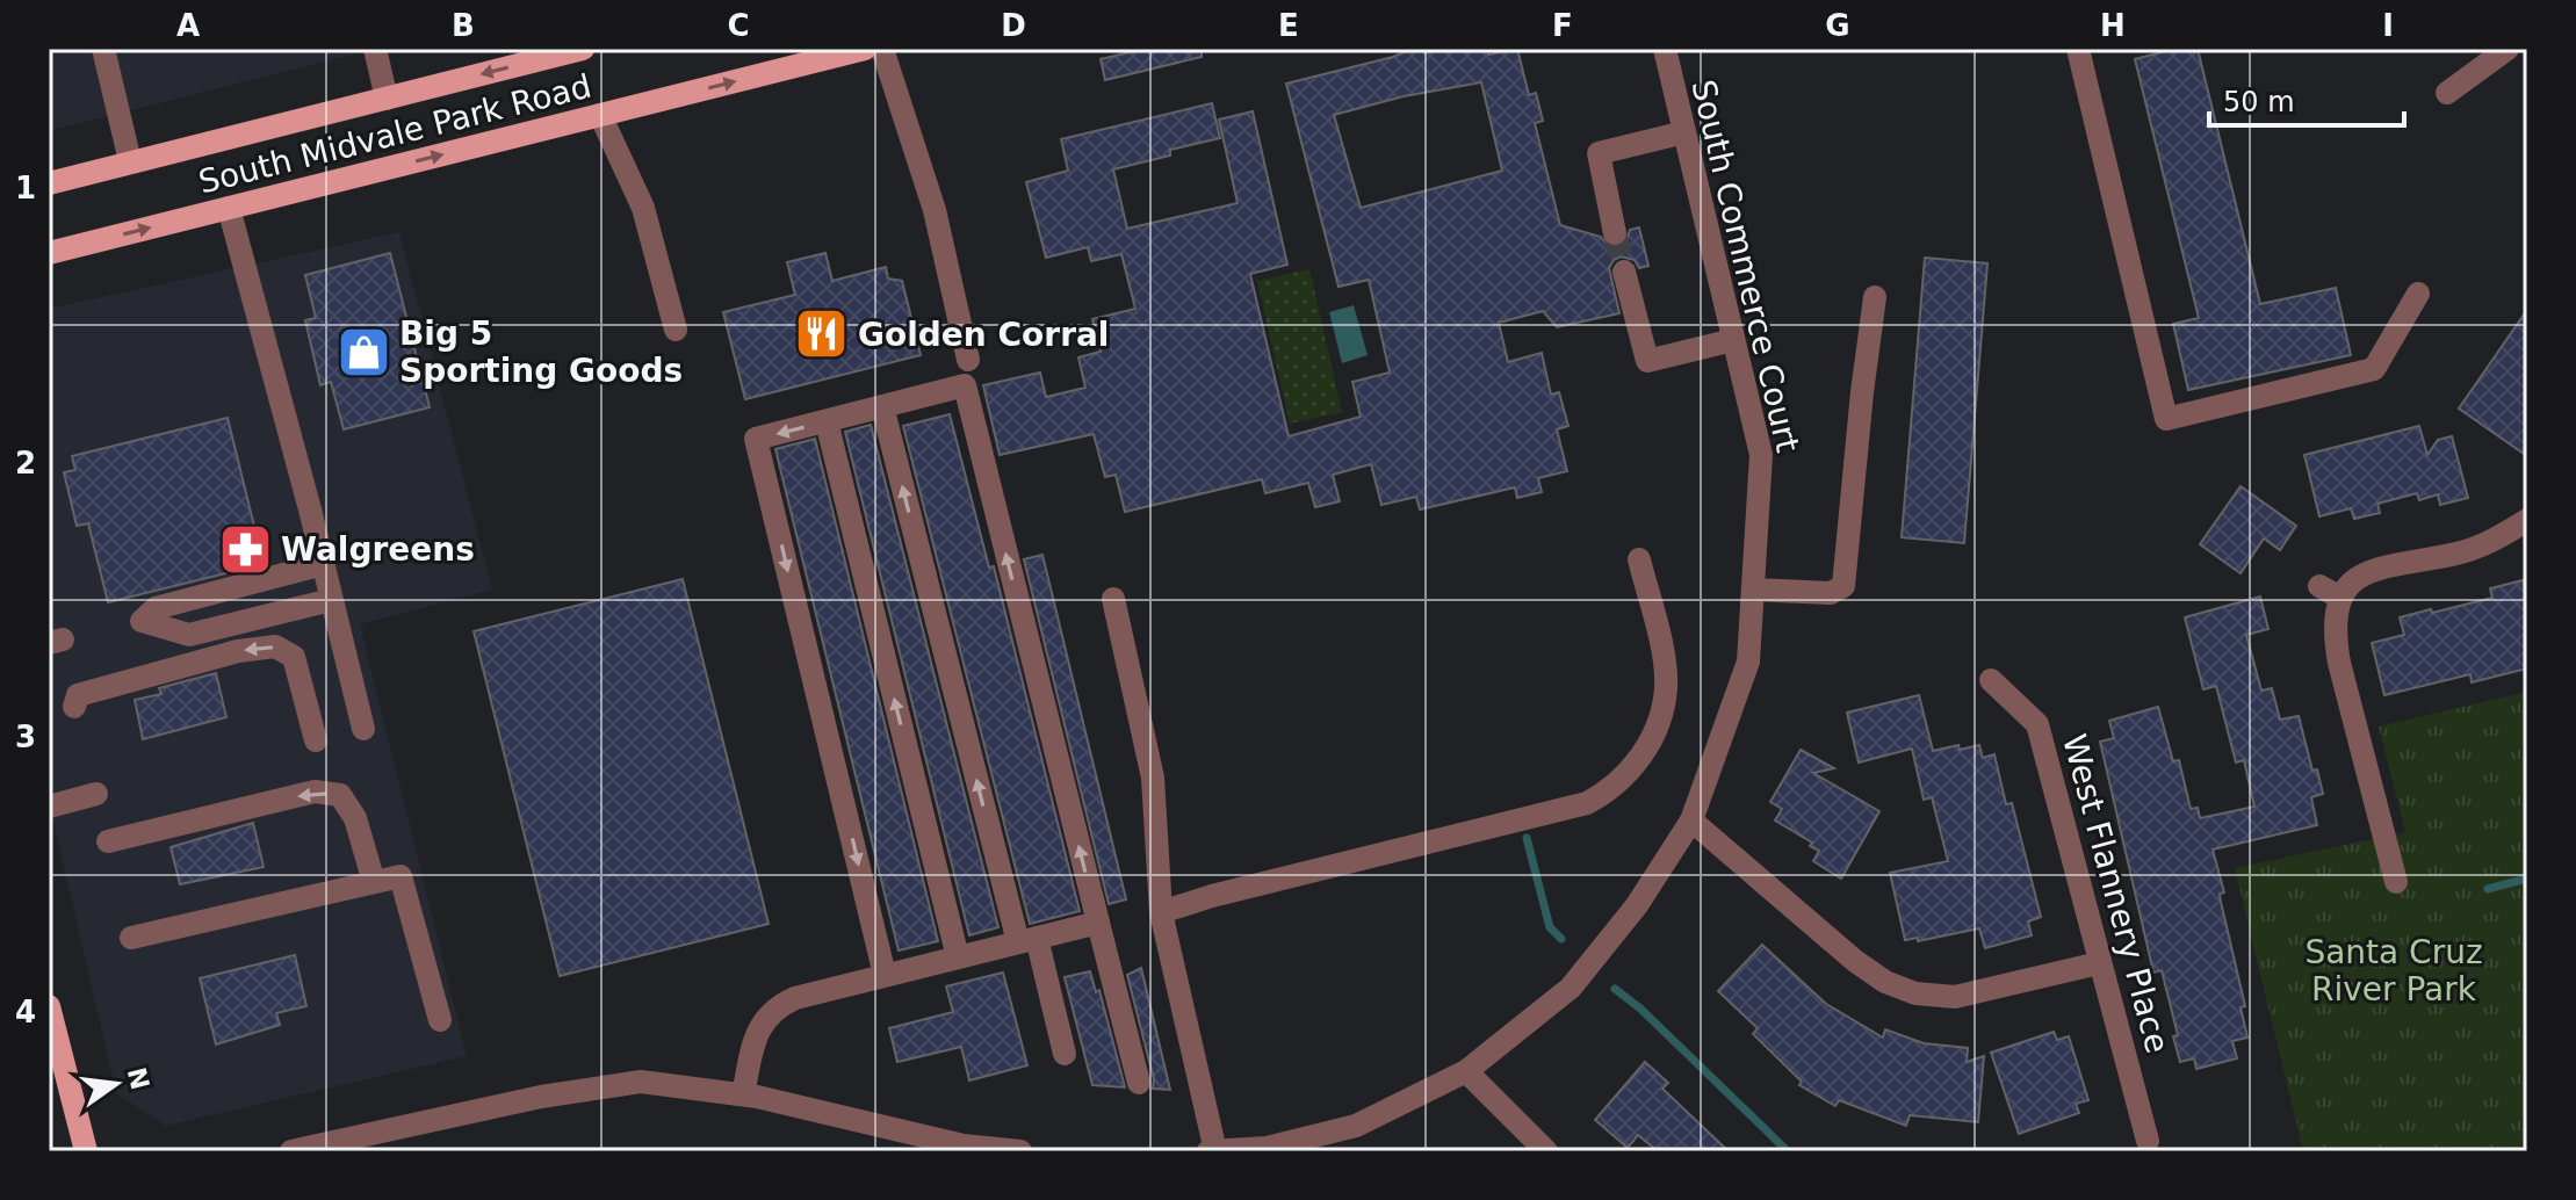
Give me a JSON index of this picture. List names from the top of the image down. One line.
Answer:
{"streets":{"main road":["South Midvale Park Road"],"street":["South Commerce Court","West Flannery Place"]},"parks":["Santa Cruz River Park"],"places":{"restaurant":["Golden Corral"],"shop":["Big 5 Sporting Goods"],"pharmacy":["Walgreens"]},"scale_bar":"50 m","north":"right","grid":{"columns":["A","B","C","D","E","F","G","H","I"],"rows":["1","2","3","4"]}}
